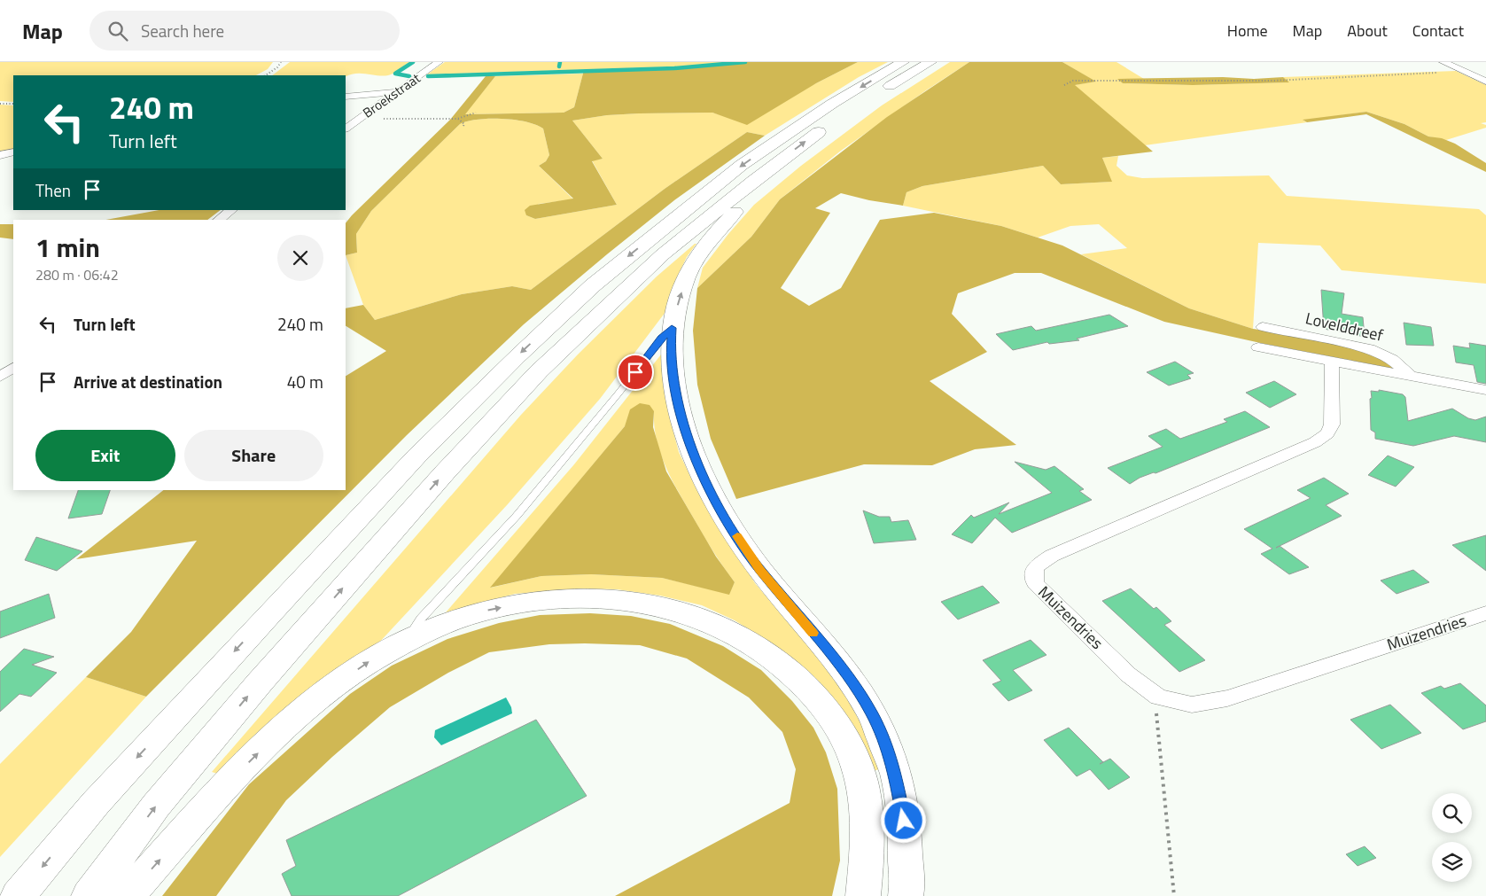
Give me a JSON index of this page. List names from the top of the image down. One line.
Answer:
{"streets":{"street":["Broekstraat","Lovelddreef","Muizendries"]},"page":{"header":"Map","search":"Search here","nav":["Home","Map","About","Contact"],"turn":["240 m","Turn left"],"then":"Then","heading":["1 min","280 m · 06:42"],"list":[{"name":"Turn left","value":"240 m"},{"name":"Arrive at destination","value":"40 m"}],"buttons":["Exit","Share"]}}
